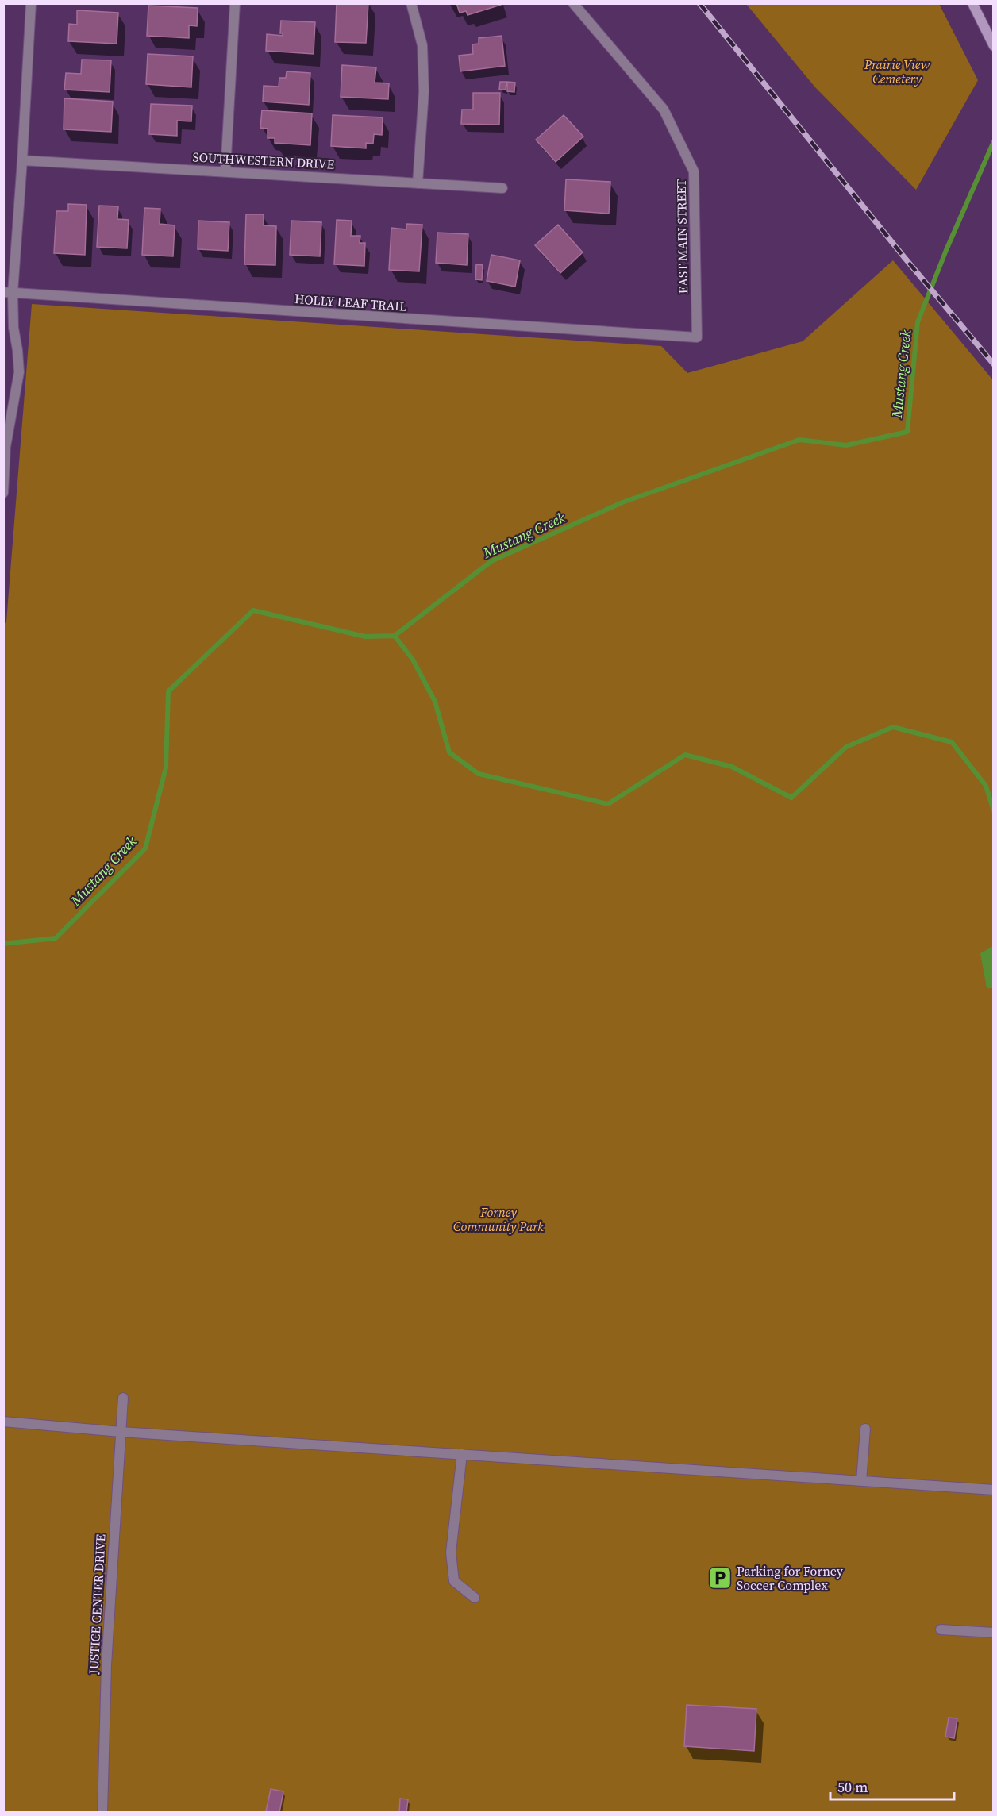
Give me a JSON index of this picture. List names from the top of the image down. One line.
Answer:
{"streets":{"street":["SOUTHWESTERN DRIVE","EAST MAIN STREET","HOLLY LEAF TRAIL","JUSTICE CENTER DRIVE"]},"crossings":[["EAST MAIN STREET","HOLLY LEAF TRAIL"]],"water":["Mustang Creek"],"parks":["Prairie View Cemetery","Forney Community Park"],"places":{"parking":["Parking for Forney Soccer Complex"]},"scale_bar":"50 m"}
